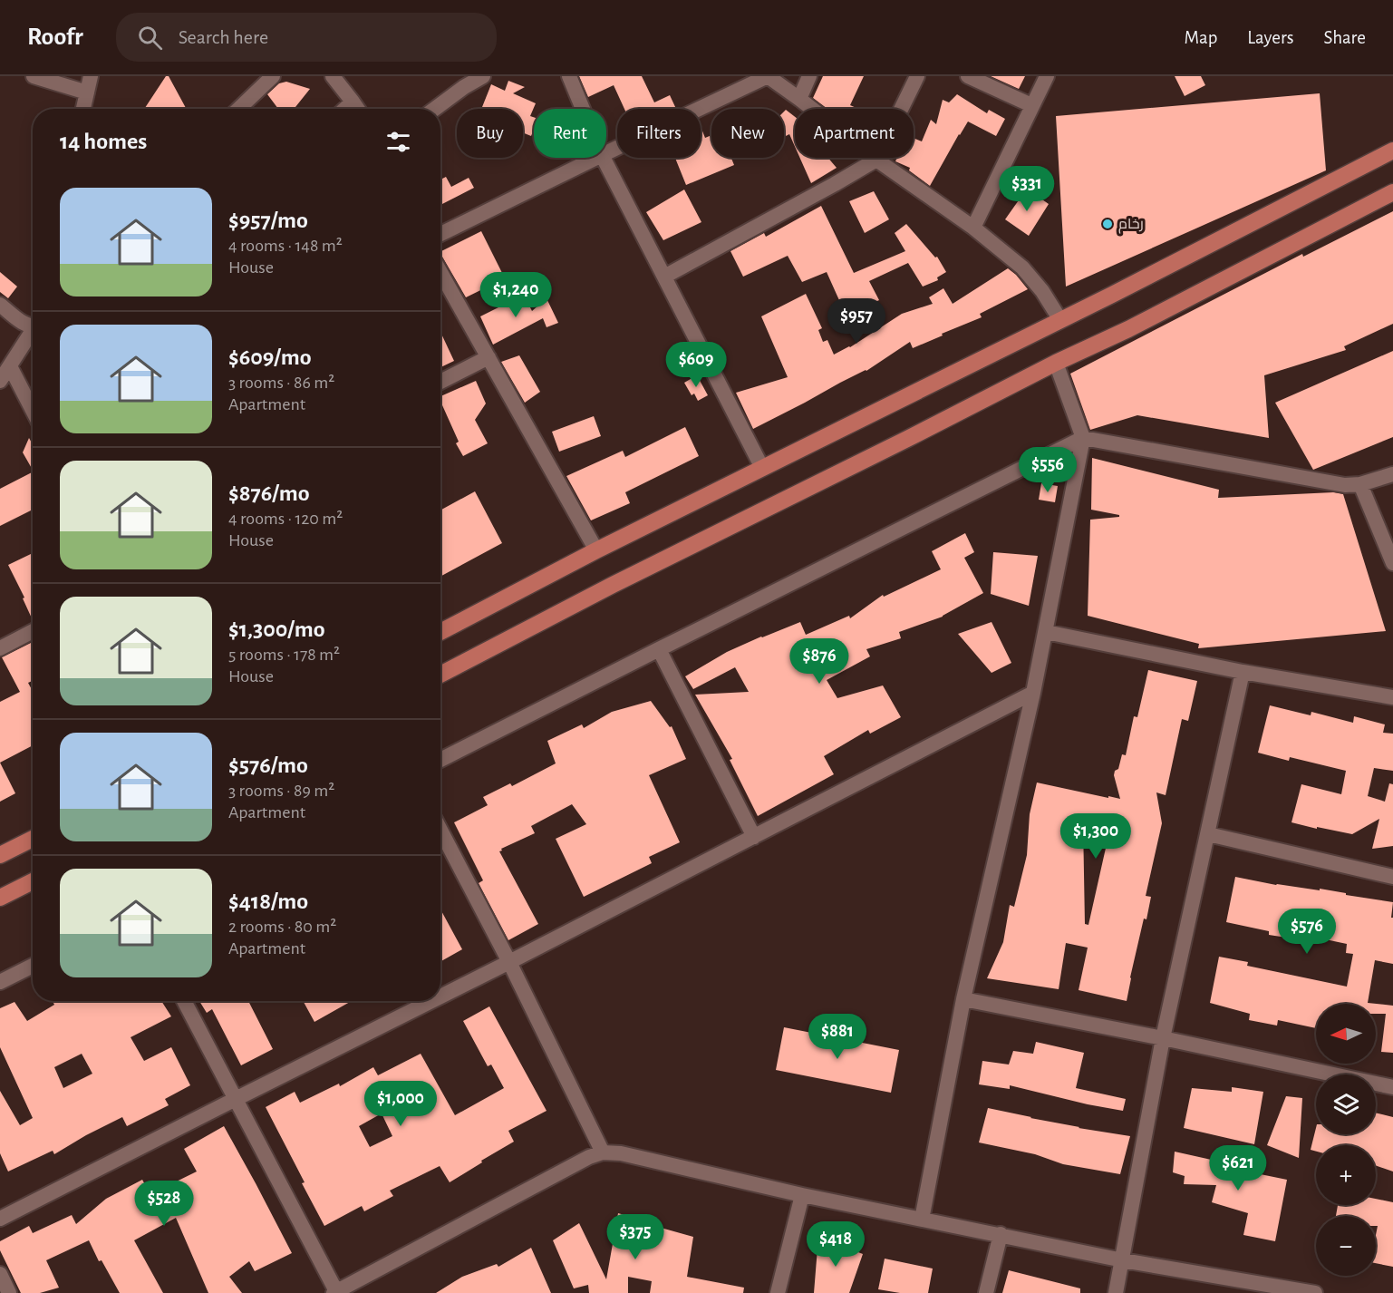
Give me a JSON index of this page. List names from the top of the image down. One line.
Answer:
{"places":["رخام"],"north":"left","page":{"header":"Roofr","search":"Search here","nav":["Map","Layers","Share"],"chip":["Buy","Rent","Filters","New","Apartment"],"heading":"14 homes","price":["$331","$1,240","$957","$609","$556","$876","$1,300","$576","$881","$1,000","$621","$528","$375","$418"],"list":[{"name":"$957/mo","note":"4 rooms · 148 m² · House"},{"name":"$609/mo","note":"3 rooms · 86 m² · Apartment"},{"name":"$876/mo","note":"4 rooms · 120 m² · House"},{"name":"$1,300/mo","note":"5 rooms · 178 m² · House"},{"name":"$576/mo","note":"3 rooms · 89 m² · Apartment"},{"name":"$418/mo","note":"2 rooms · 80 m² · Apartment"}],"map_buttons":["+","−"]}}
